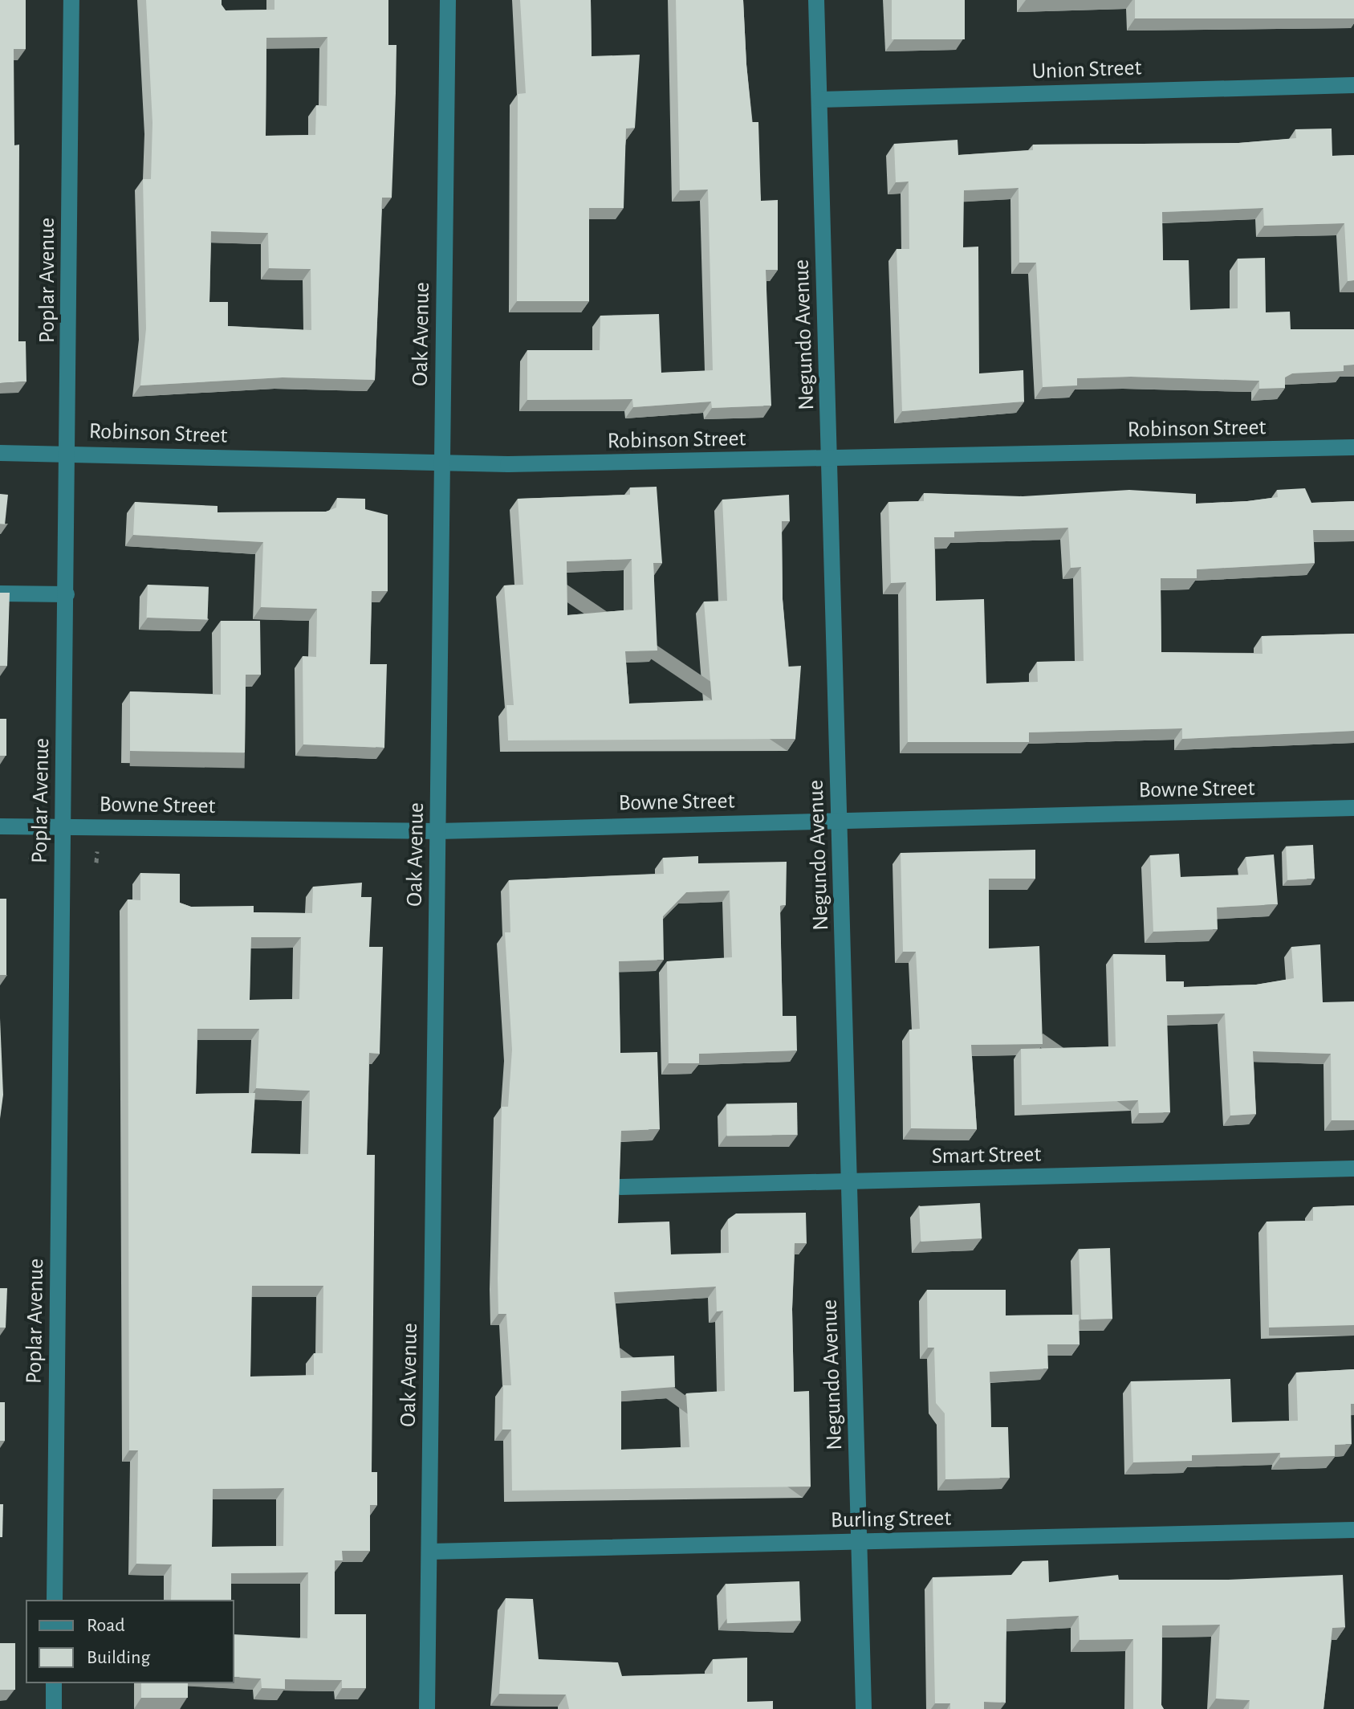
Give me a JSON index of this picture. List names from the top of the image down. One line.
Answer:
{"streets":{"street":["Union Street","Poplar Avenue","Oak Avenue","Negundo Avenue","Robinson Street","Bowne Street","Smart Street","Burling Street"]},"crossings":[["Union Street","Negundo Avenue"],["Poplar Avenue","Robinson Street"],["Poplar Avenue","Bowne Street"],["Oak Avenue","Robinson Street"],["Oak Avenue","Bowne Street"],["Oak Avenue","Burling Street"],["Negundo Avenue","Robinson Street"],["Negundo Avenue","Bowne Street"],["Negundo Avenue","Smart Street"],["Negundo Avenue","Burling Street"]],"legend":["Road","Building"]}
